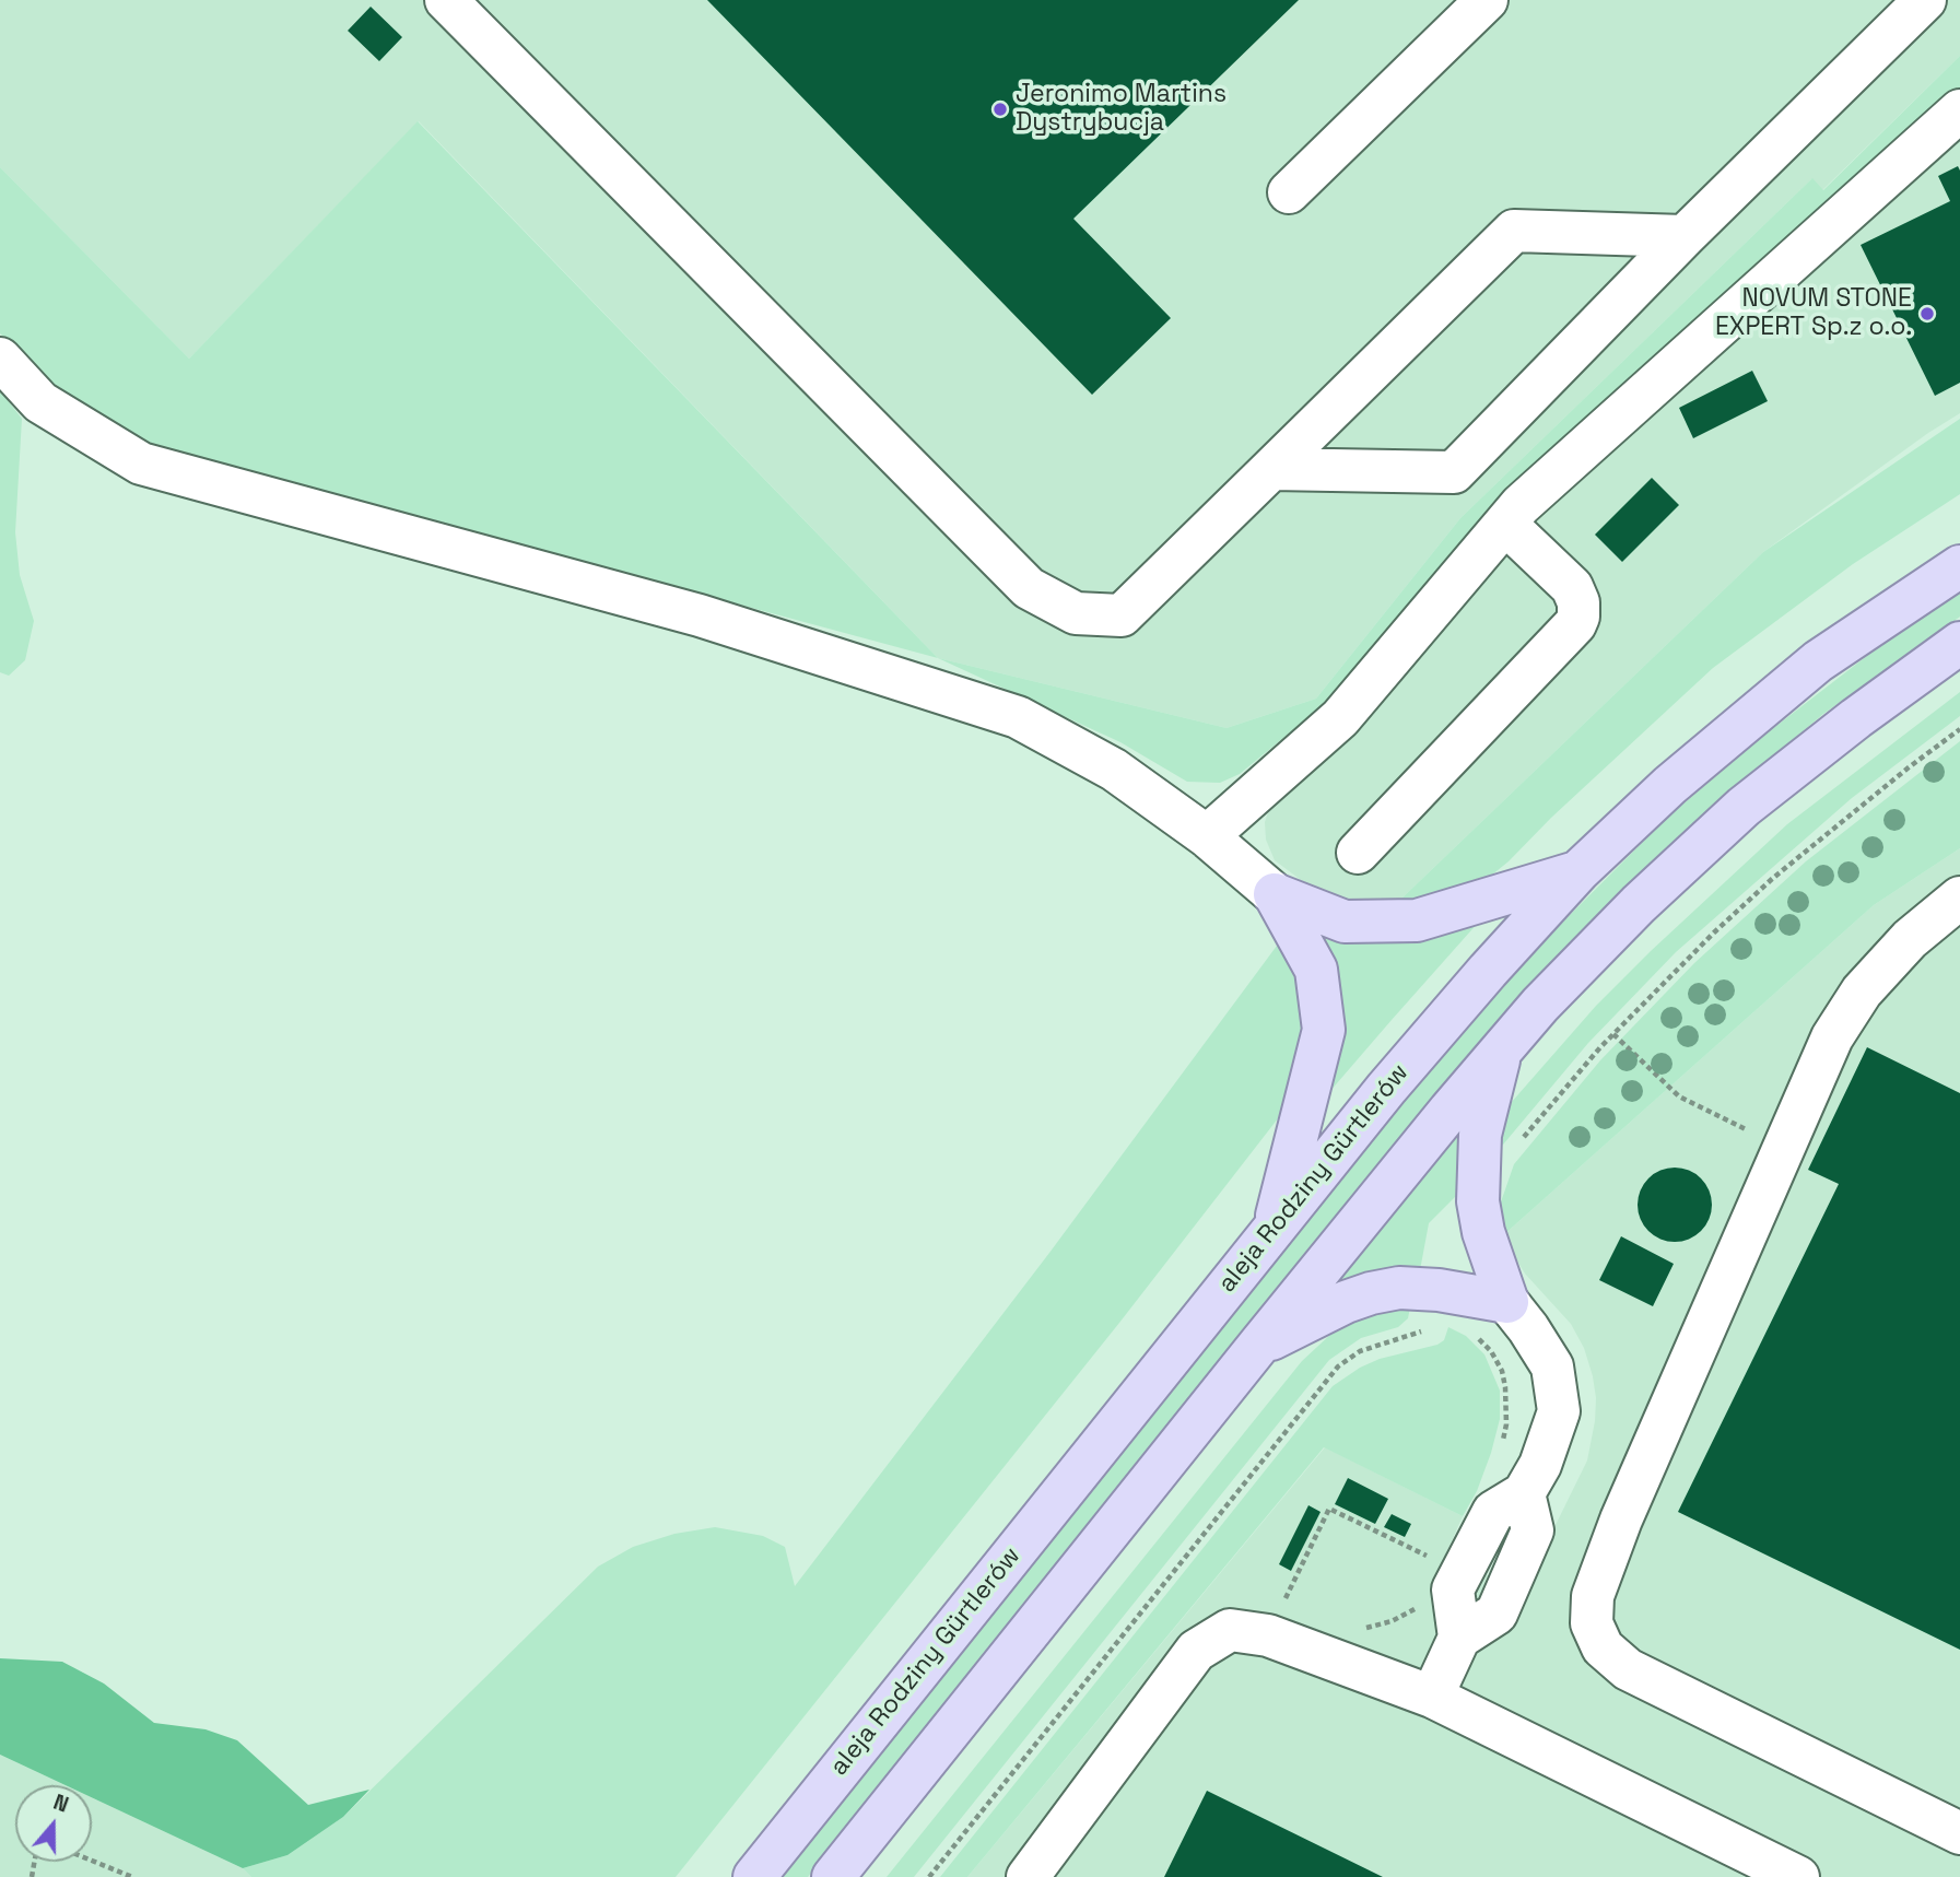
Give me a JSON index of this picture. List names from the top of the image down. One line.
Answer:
{"streets":{"main road":["aleja Rodziny Gürtlerów"]},"places":["Jeronimo Martins Dystrybucja","NOVUM STONE EXPERT Sp.z o.o."],"north":"top"}
